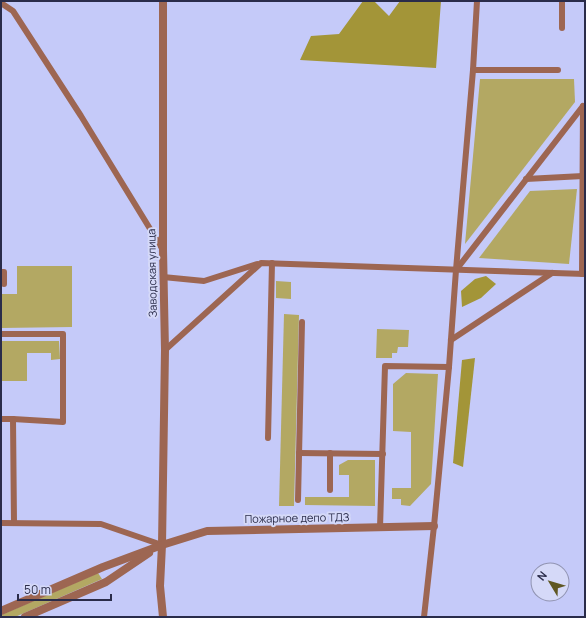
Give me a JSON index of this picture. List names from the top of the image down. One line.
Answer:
{"streets":{"street":["Заводская улица","Пожарное депо ТДЗ"]},"crossings":[["Заводская улица","Пожарное депо ТДЗ"]],"scale_bar":"50 m","north":"top left"}
